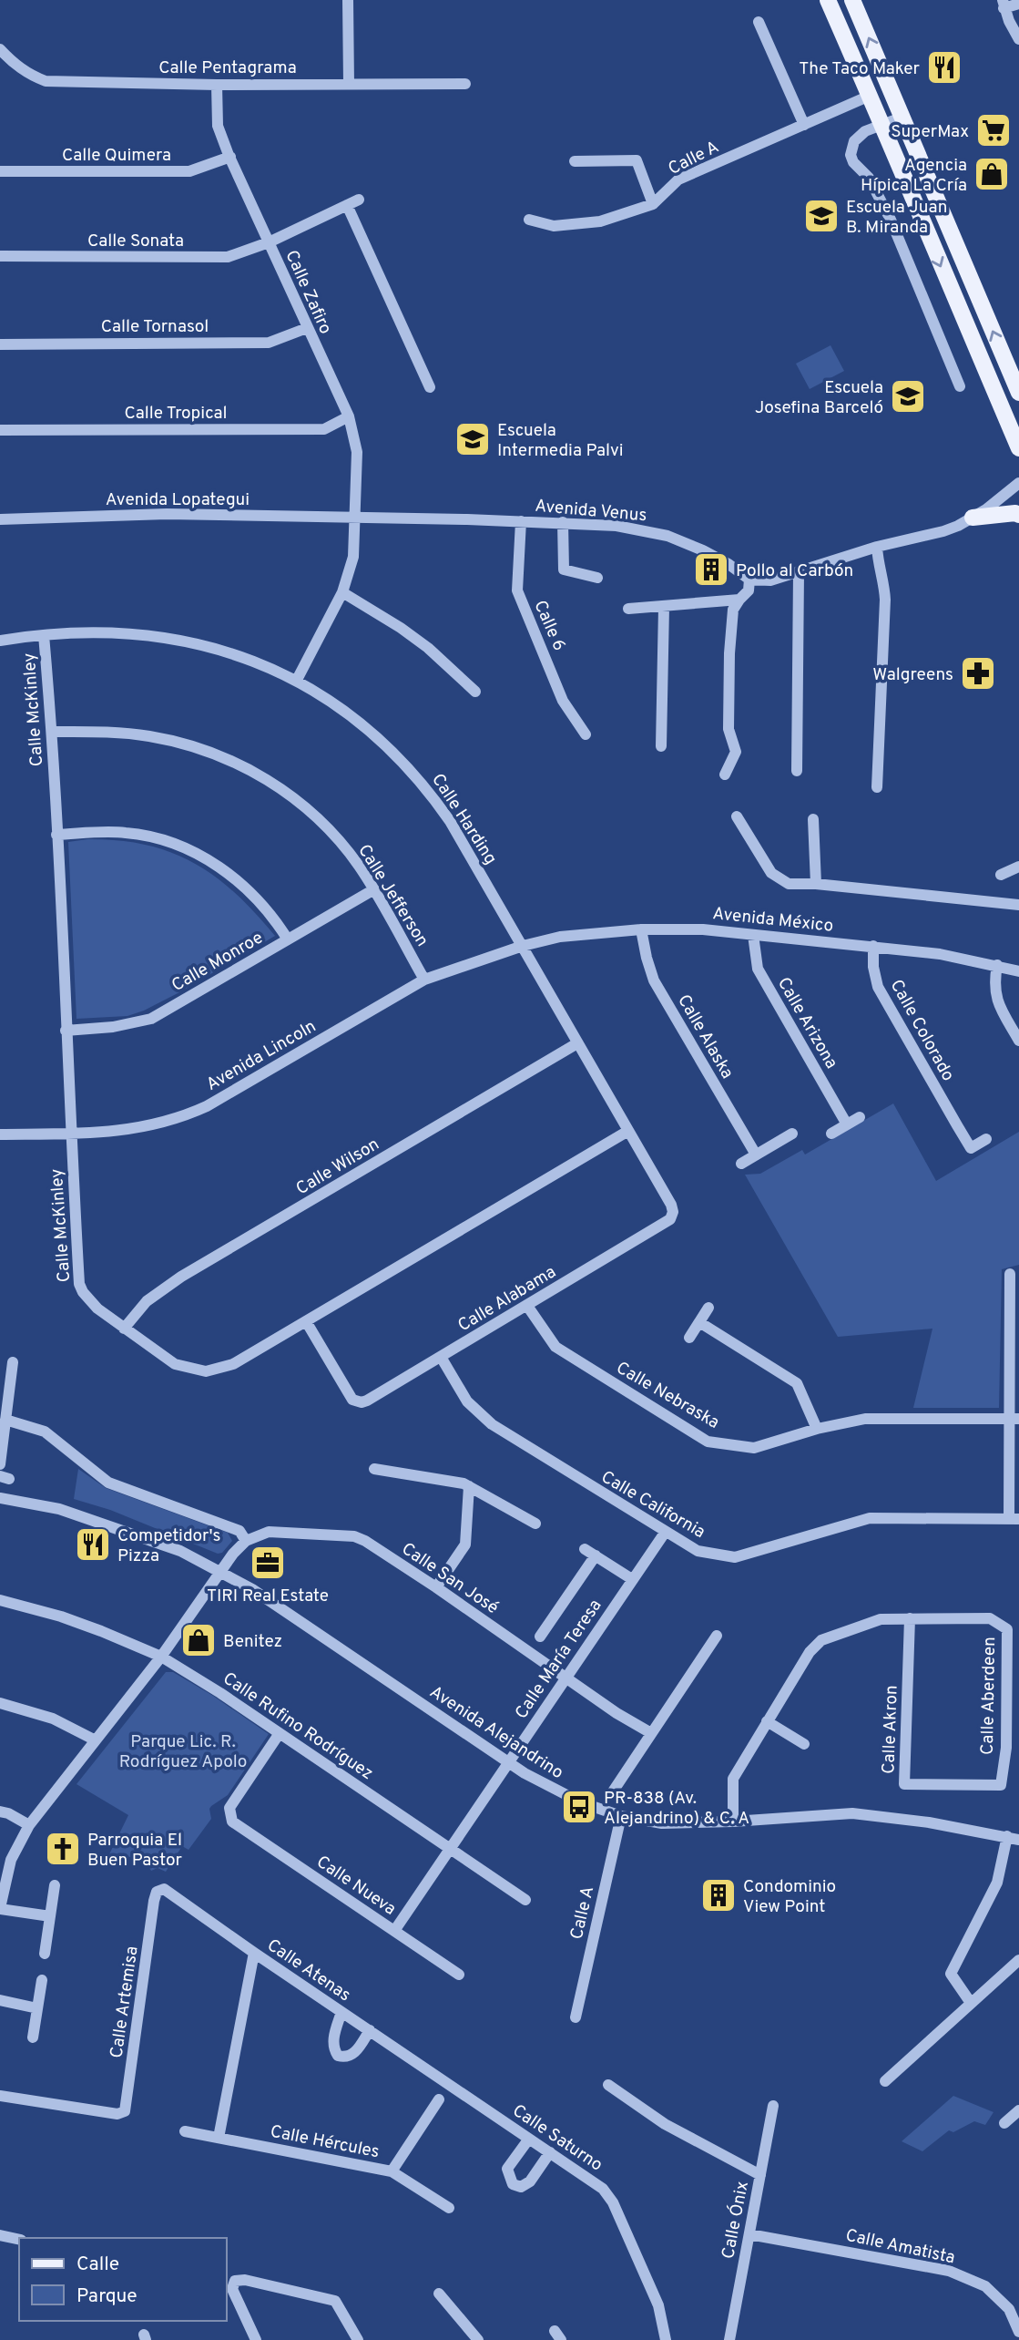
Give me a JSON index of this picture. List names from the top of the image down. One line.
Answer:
{"streets":{"street":["Calle Pentagrama","Calle Quimera","Calle A","Calle Sonata","Calle Zafiro","Calle Tornasol","Calle Tropical","Avenida Lopategui","Avenida Venus","Calle 6","Calle McKinley","Calle Harding","Calle Jefferson","Avenida México","Calle Monroe","Calle Arizona","Calle Colorado","Calle Alaska","Avenida Lincoln","Calle Wilson","Calle Alabama","Calle Nebraska","Calle California","Calle San José","Calle María Teresa","Calle Aberdeen","Calle Rufino Rodríguez","Calle Akron","Avenida Alejandrino","Calle Nueva","Calle Atenas","Calle Artemisa","Calle Saturno","Calle Hércules","Calle Ónix","Calle Amatista"]},"crossings":[["Calle Pentagrama","Calle Zafiro"],["Calle Quimera","Calle Zafiro"],["Calle A","Avenida Alejandrino"],["Calle Sonata","Calle Zafiro"],["Calle Zafiro","Calle Tornasol"],["Calle Zafiro","Calle Tropical"],["Calle Zafiro","Avenida Lopategui"],["Calle Zafiro","Avenida Venus"],["Calle Zafiro","Calle Harding"],["Avenida Lopategui","Avenida Venus"],["Avenida Venus","Calle 6"],["Calle McKinley","Calle Harding"],["Calle McKinley","Calle Jefferson"],["Calle McKinley","Calle Monroe"],["Calle McKinley","Avenida Lincoln"],["Calle McKinley","Calle Wilson"],["Calle McKinley","Calle Alabama"],["Calle Harding","Avenida México"],["Calle Harding","Avenida Lincoln"],["Calle Harding","Calle Wilson"],["Calle Harding","Calle Alabama"],["Calle Jefferson","Calle Monroe"],["Calle Jefferson","Avenida Lincoln"],["Avenida México","Calle Arizona"],["Avenida México","Calle Colorado"],["Avenida México","Calle Alaska"],["Avenida México","Avenida Lincoln"],["Calle Alabama","Calle Nebraska"],["Calle Alabama","Calle California"],["Calle California","Calle María Teresa"],["Calle San José","Calle María Teresa"],["Calle María Teresa","Calle Rufino Rodríguez"],["Calle María Teresa","Avenida Alejandrino"],["Calle María Teresa","Calle Nueva"],["Calle Aberdeen","Calle Akron"],["Calle Aberdeen","Avenida Alejandrino"],["Calle Rufino Rodríguez","Calle Nueva"],["Calle Atenas","Calle Artemisa"],["Calle Atenas","Calle Saturno"],["Calle Ónix","Calle Amatista"]],"parks":["Parque Lic. R. Rodríguez Apolo"],"places":{"restaurant":["The Taco Maker","Competidor's Pizza"],"supermarket":["SuperMax"],"shop":["Agencia Hípica La Cría","Benitez"],"school or university":["Escuela Juan B. Miranda","Escuela Josefina Barceló","Escuela Intermedia Palvi"],"building":["Pollo al Carbón","Condominio View Point"],"pharmacy":["Walgreens"],"office":["TIRI Real Estate"],"bus stop":["PR-838 (Av. Alejandrino) & C. A"],"church":["Parroquia El Buen Pastor"]},"legend":["Calle","Parque"]}
